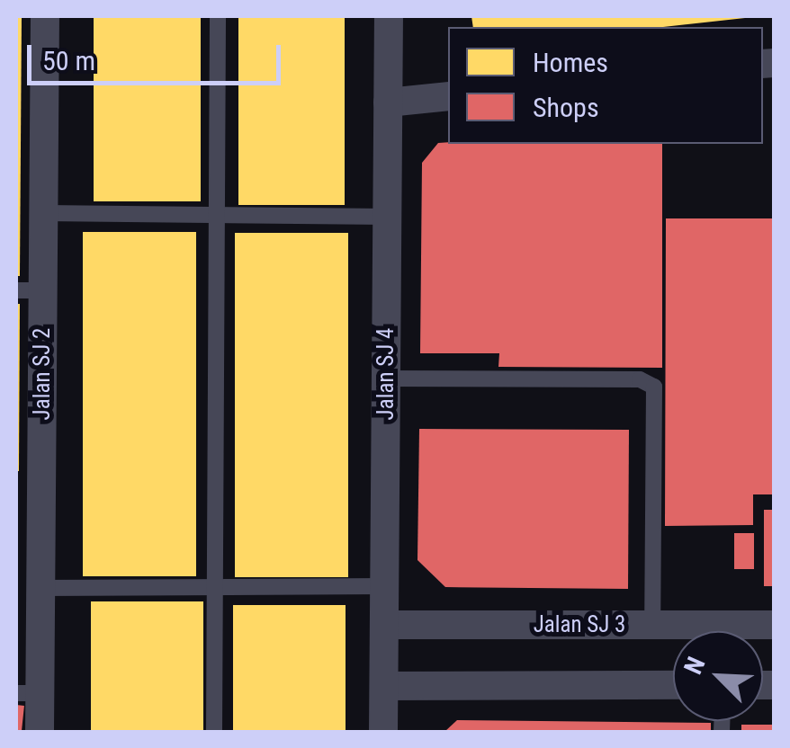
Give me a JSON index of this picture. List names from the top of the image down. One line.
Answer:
{"streets":{"street":["Jalan SJ 2","Jalan SJ 4","Jalan SJ 3"]},"crossings":[["Jalan SJ 4","Jalan SJ 3"]],"legend":["Homes","Shops"],"scale_bar":"50 m","north":"top left"}
